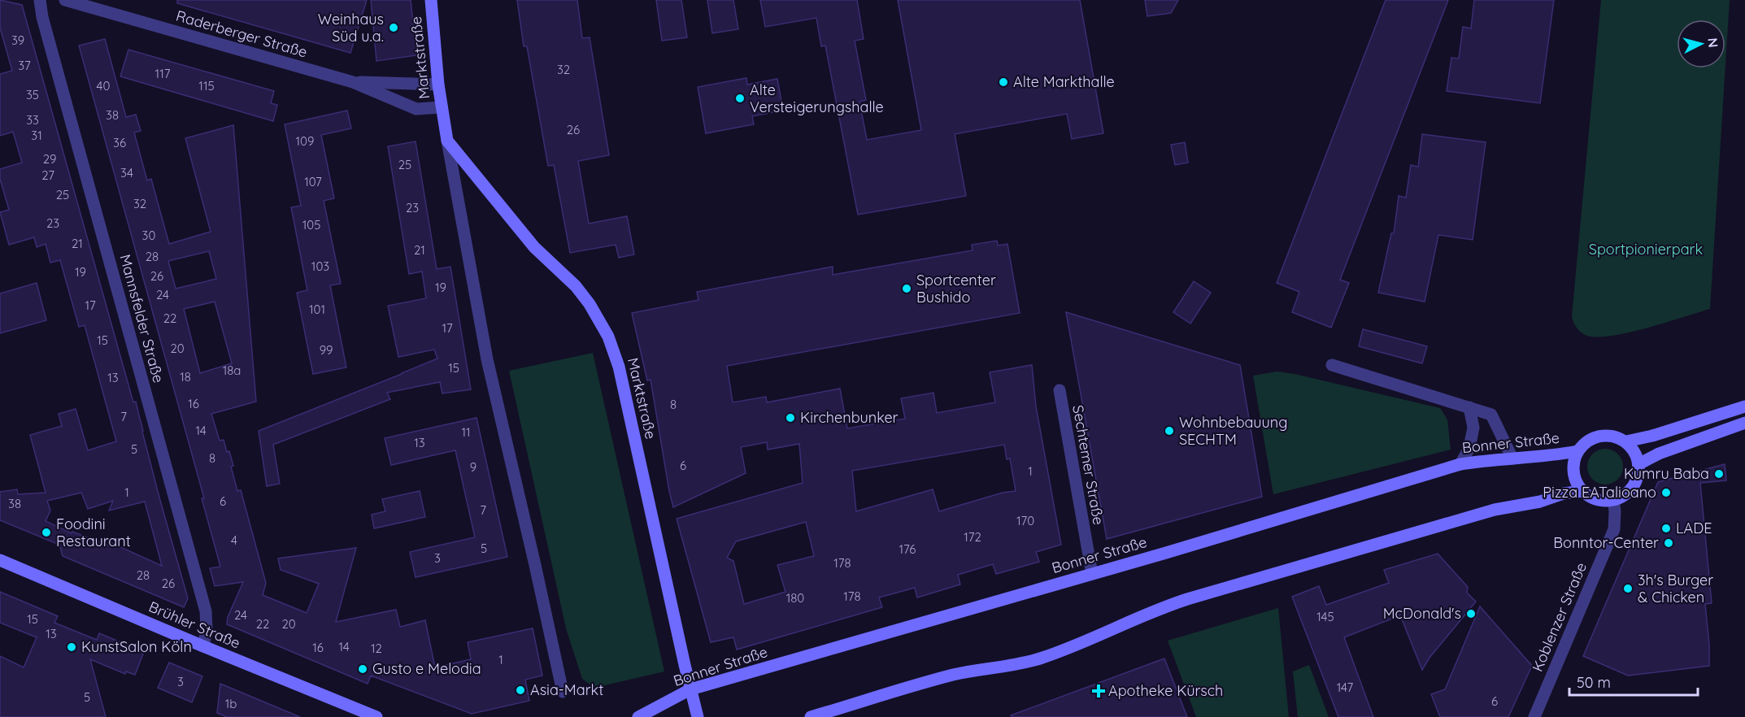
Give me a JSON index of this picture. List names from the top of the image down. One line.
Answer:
{"streets":{"main road":["Marktstraße","Bonner Straße","Brühler Straße"],"street":["Raderberger Straße","Mannsfelder Straße","Sechtemer Straße","Koblenzer Straße"]},"crossings":[["Raderberger Straße","Marktstraße"],["Marktstraße","Bonner Straße"],["Mannsfelder Straße","Brühler Straße"],["Bonner Straße","Sechtemer Straße"],["Bonner Straße","Koblenzer Straße"]],"parks":["Sportpionierpark"],"places":{"other":["Weinhaus Süd u.a.","Alte Markthalle","Alte Versteigerungshalle","Sportcenter Bushido","Kirchenbunker","Wohnbebauung SECHTM","Kumru Baba","Pizza EATalioano","LADE","Foodini Restaurant","Bonntor-Center","3h's Burger & Chicken","McDonald's","KunstSalon Köln","Gusto e Melodia","Asia-Markt"],"health":["Apotheke Kürsch"]},"house_numbers":["39","37","32","117","40","115","35","38","33","26","31","109","36","29","25","34","27","107","25","32","23","23","105","30","21","21","28","103","19","26","19","24","17","101","22","17","15","20","99","15","18a","18","13","16","8","7","14","11","13","5","8","6","9","1","1","6","38","7","170","172","4","5","176","3","178","28","26","178","180","24","145","15","22","20","13","14","16","12","1","3","147","5","6","1b"],"scale_bar":"50 m","north":"right"}
